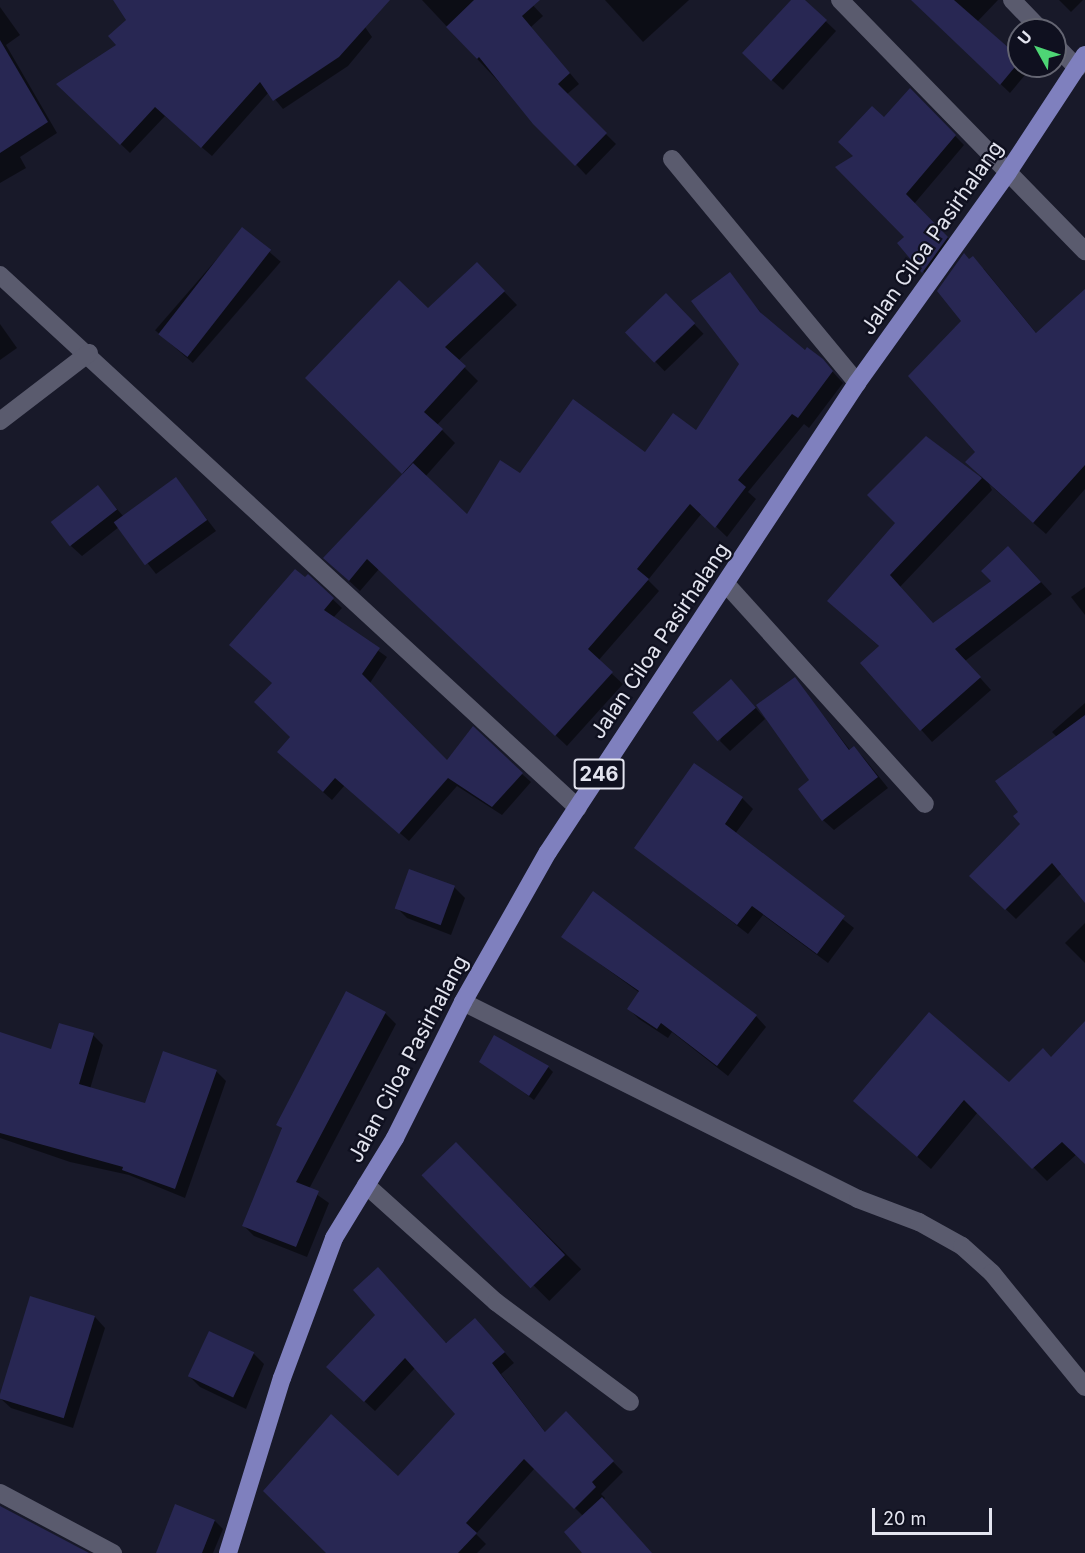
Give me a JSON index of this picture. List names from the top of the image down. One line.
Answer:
{"streets":{"main road":["Jalan Ciloa Pasirhalang","246"]},"scale_bar":"20 m","north":"top left"}
